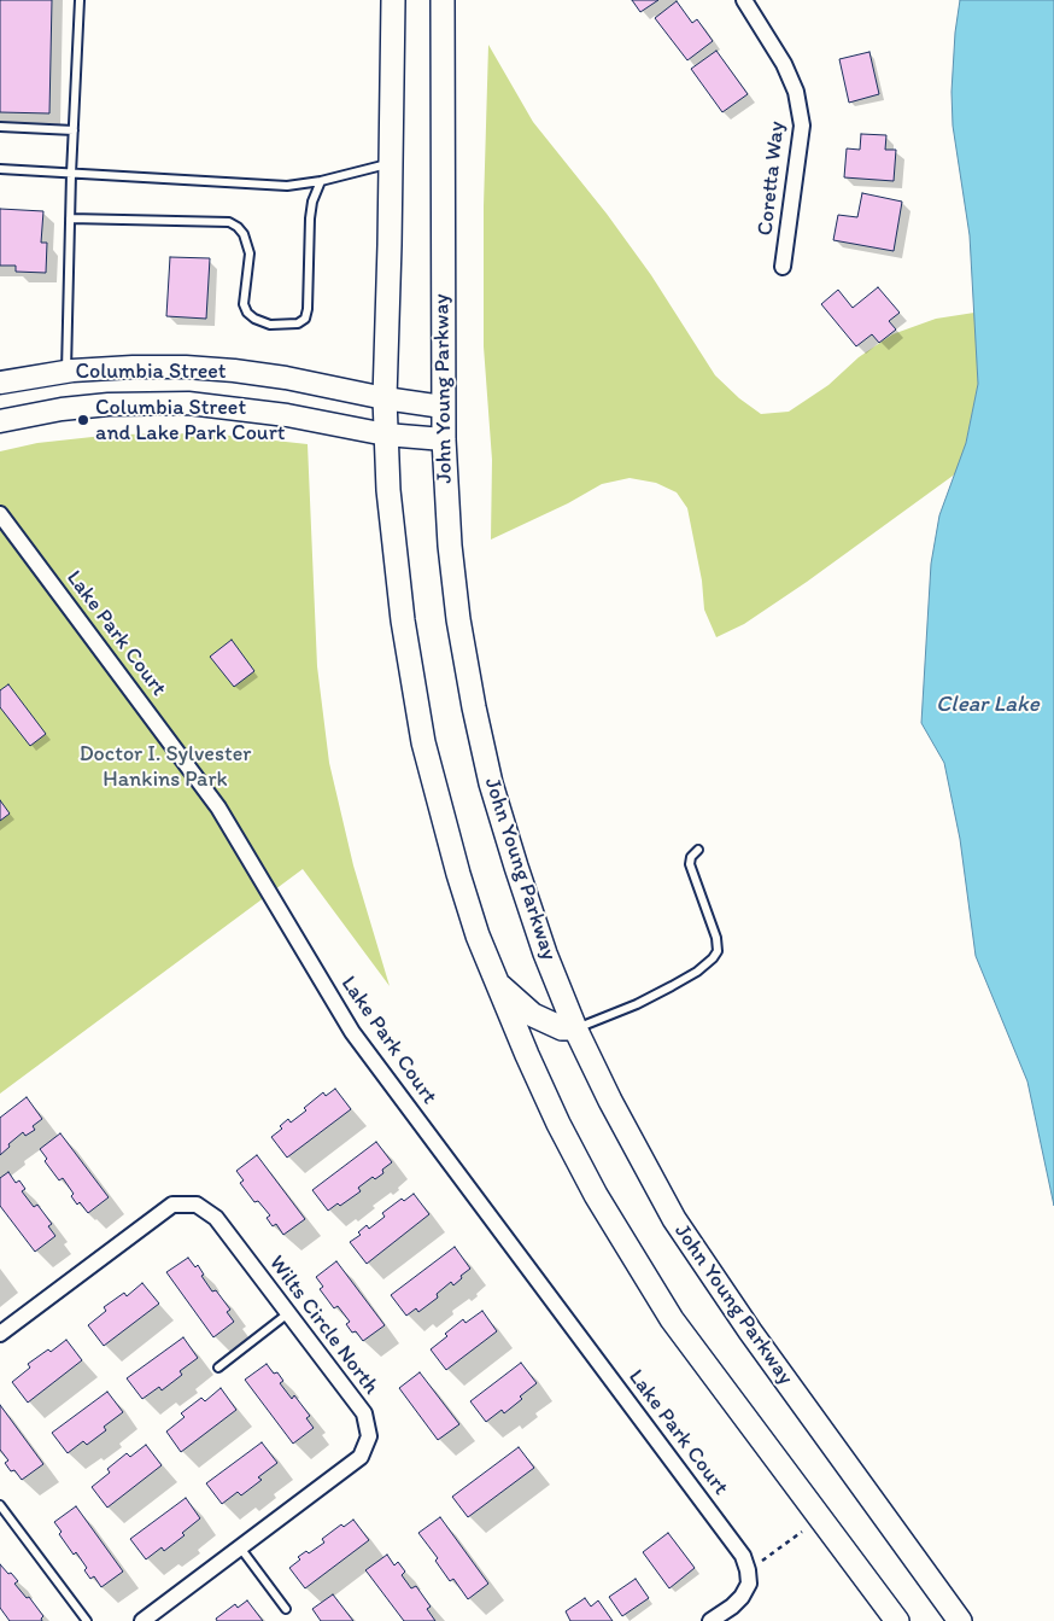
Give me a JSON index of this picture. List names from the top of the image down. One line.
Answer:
{"streets":{"main road":["John Young Parkway"],"street":["Coretta Way","Columbia Street","Lake Park Court","Wilts Circle North"]},"crossings":[["Columbia Street","John Young Parkway"]],"water":["Clear Lake"],"parks":["Doctor I. Sylvester Hankins Park"],"places":["Columbia Street and Lake Park Court"]}
